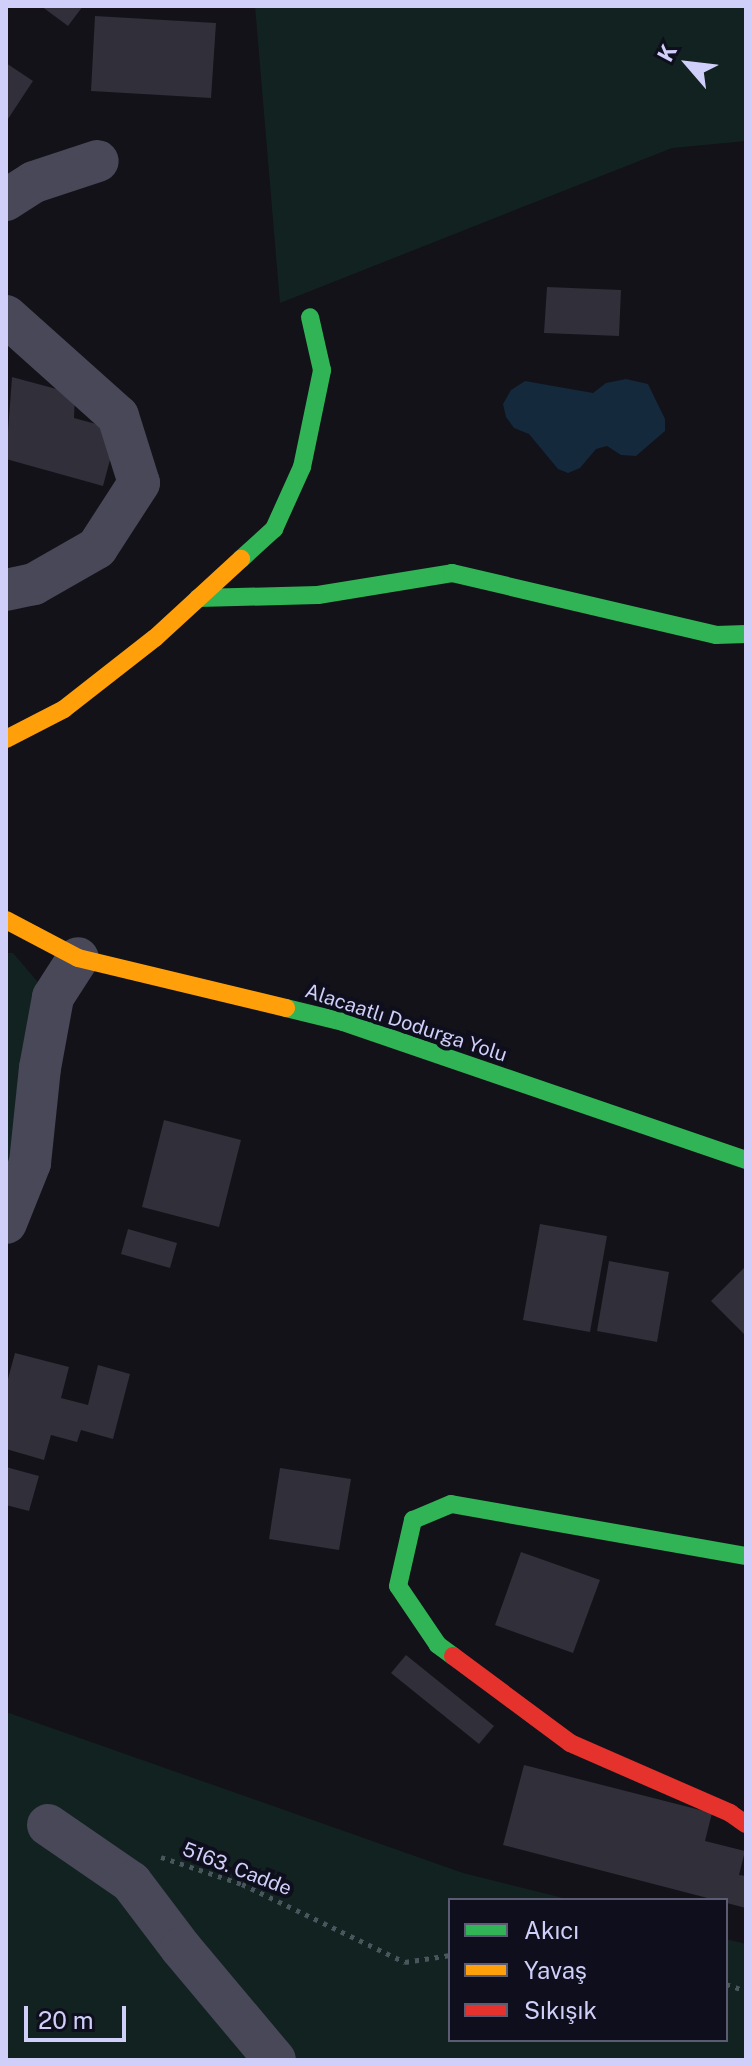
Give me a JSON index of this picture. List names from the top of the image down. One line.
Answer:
{"streets":{"street":["Alacaatlı Dodurga Yolu"],"path":["5163. Cadde"]},"legend":["Akıcı","Yavaş","Sıkışık"],"scale_bar":"20 m","north":"top left"}
